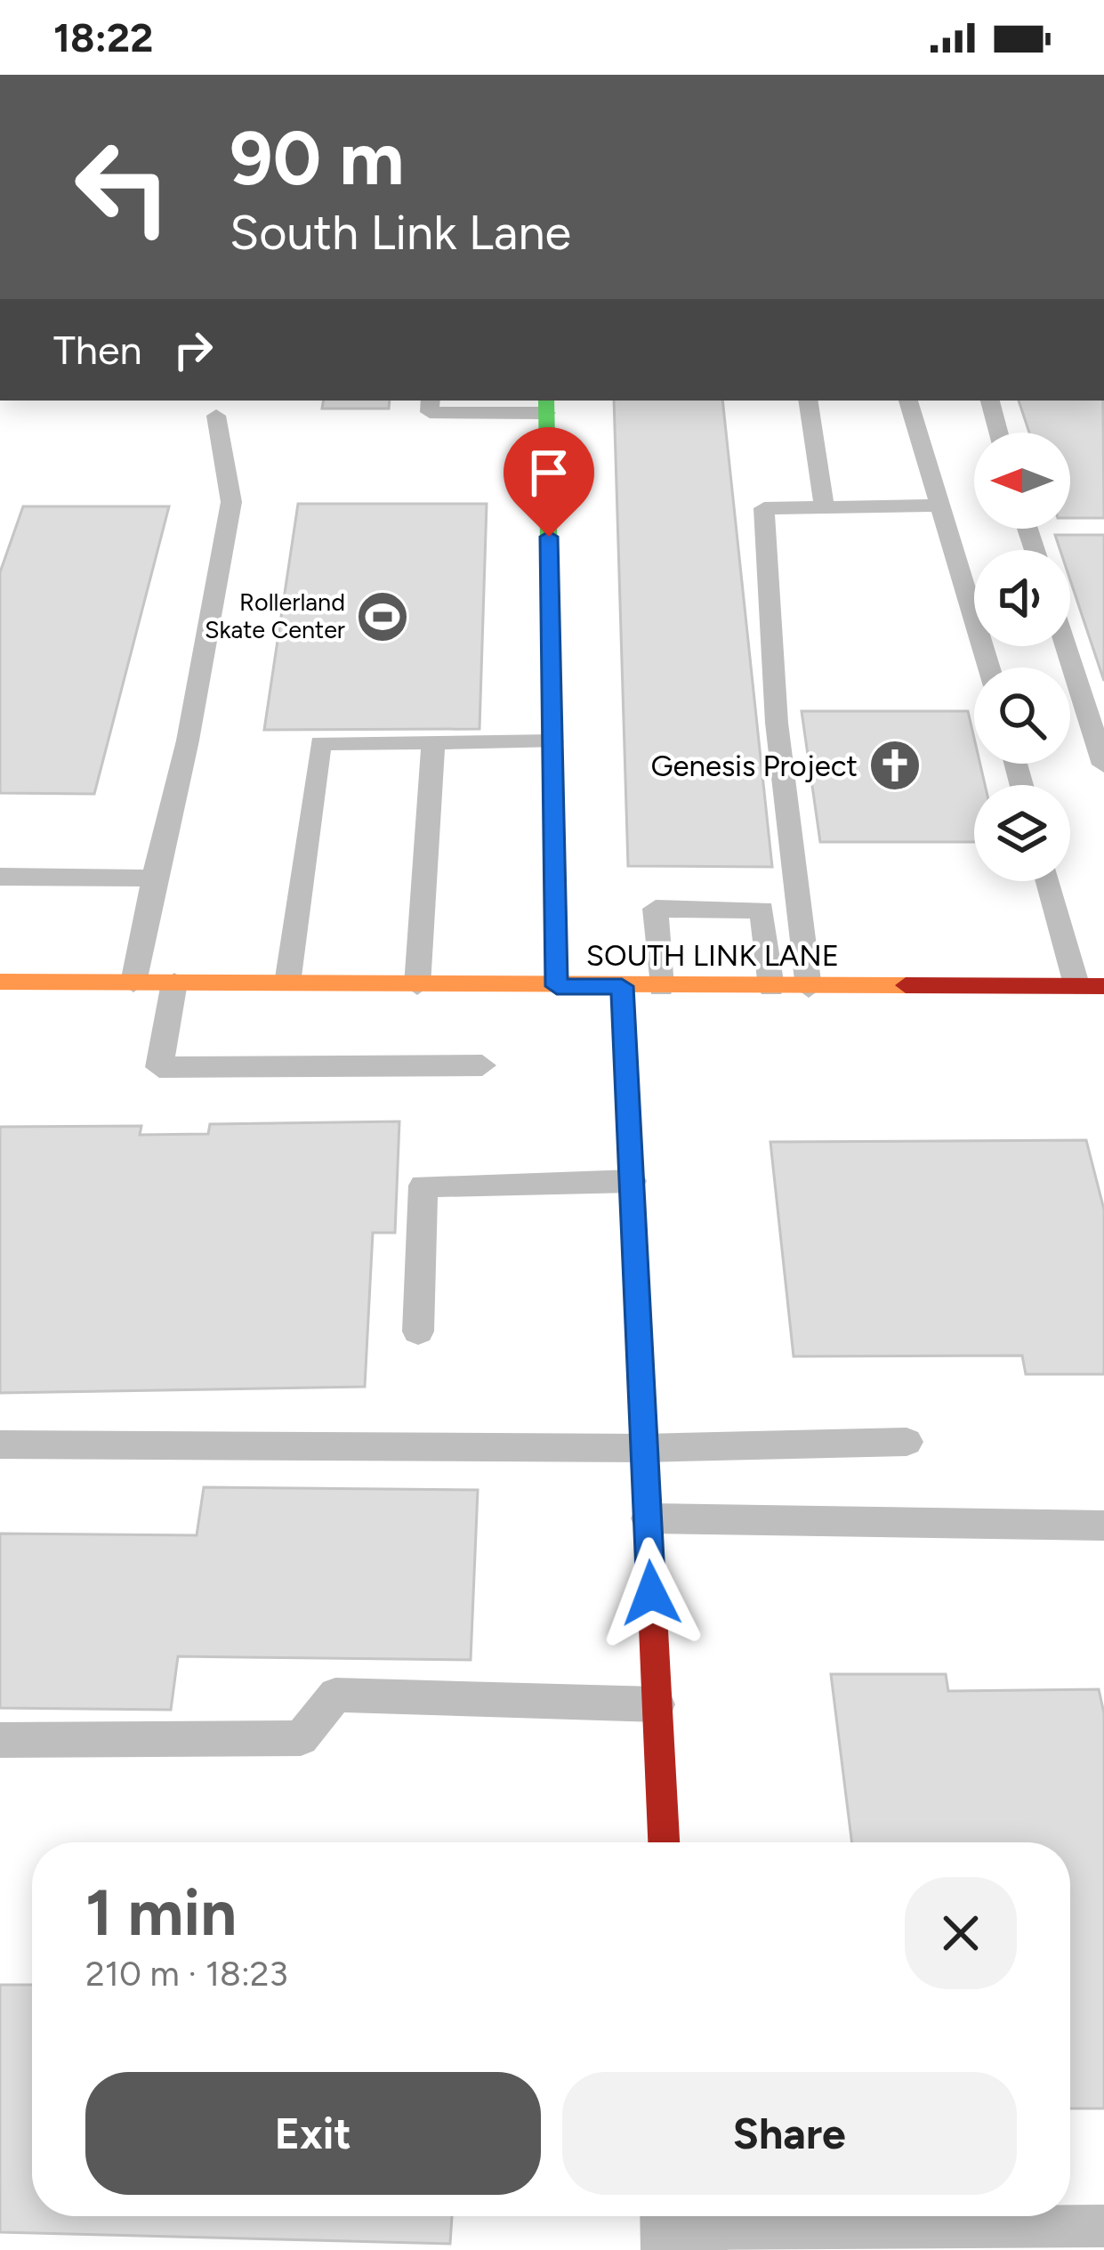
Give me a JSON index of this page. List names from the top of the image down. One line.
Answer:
{"streets":{"street":["SOUTH LINK LANE"]},"places":{"sports":["Rollerland Skate Center"],"church":["Genesis Project"]},"north":"left","page":{"status":"18:22","turn":["90 m","South Link Lane"],"then":"Then","heading":["1 min","210 m · 18:23"],"buttons":["Exit","Share"]}}
